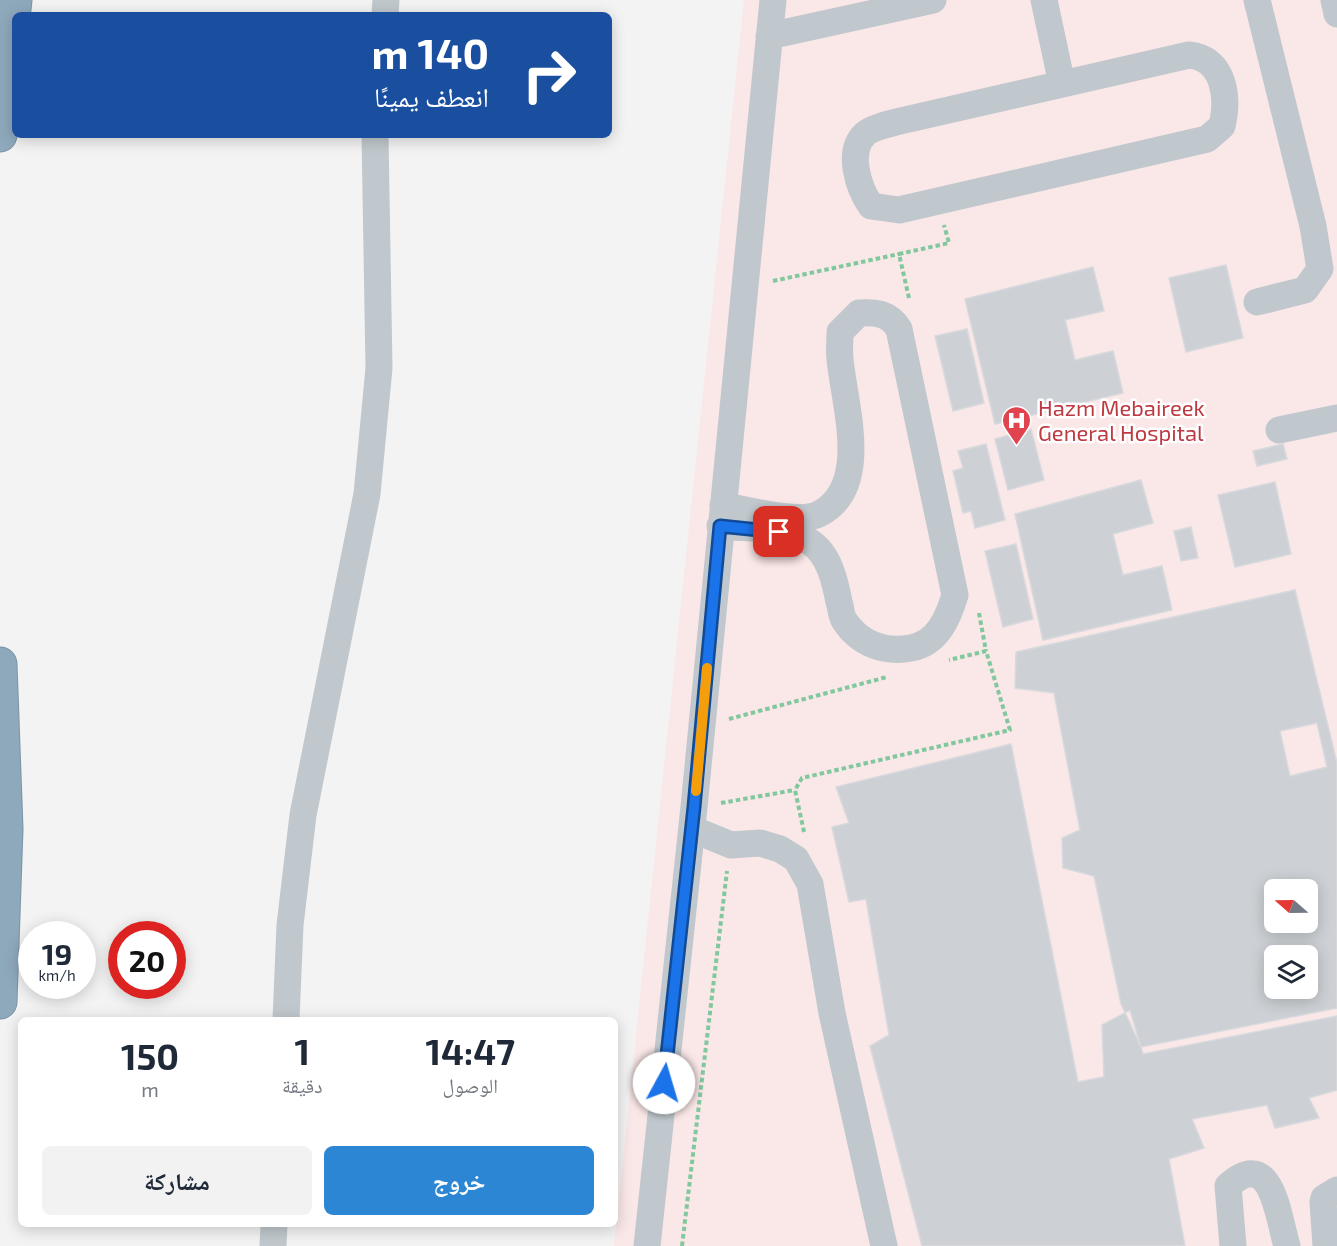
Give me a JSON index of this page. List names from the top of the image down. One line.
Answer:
{"places":{"hospital":["Hazm Mebaireek General Hospital"]},"north":"left","page":{"turn":["140 m","انعطف يمينًا"],"speed":"19 km/h","limit":"20","eta":["14:47","الوصول","1","دقيقة","150","m"],"buttons":["خروج","مشاركة"]}}
